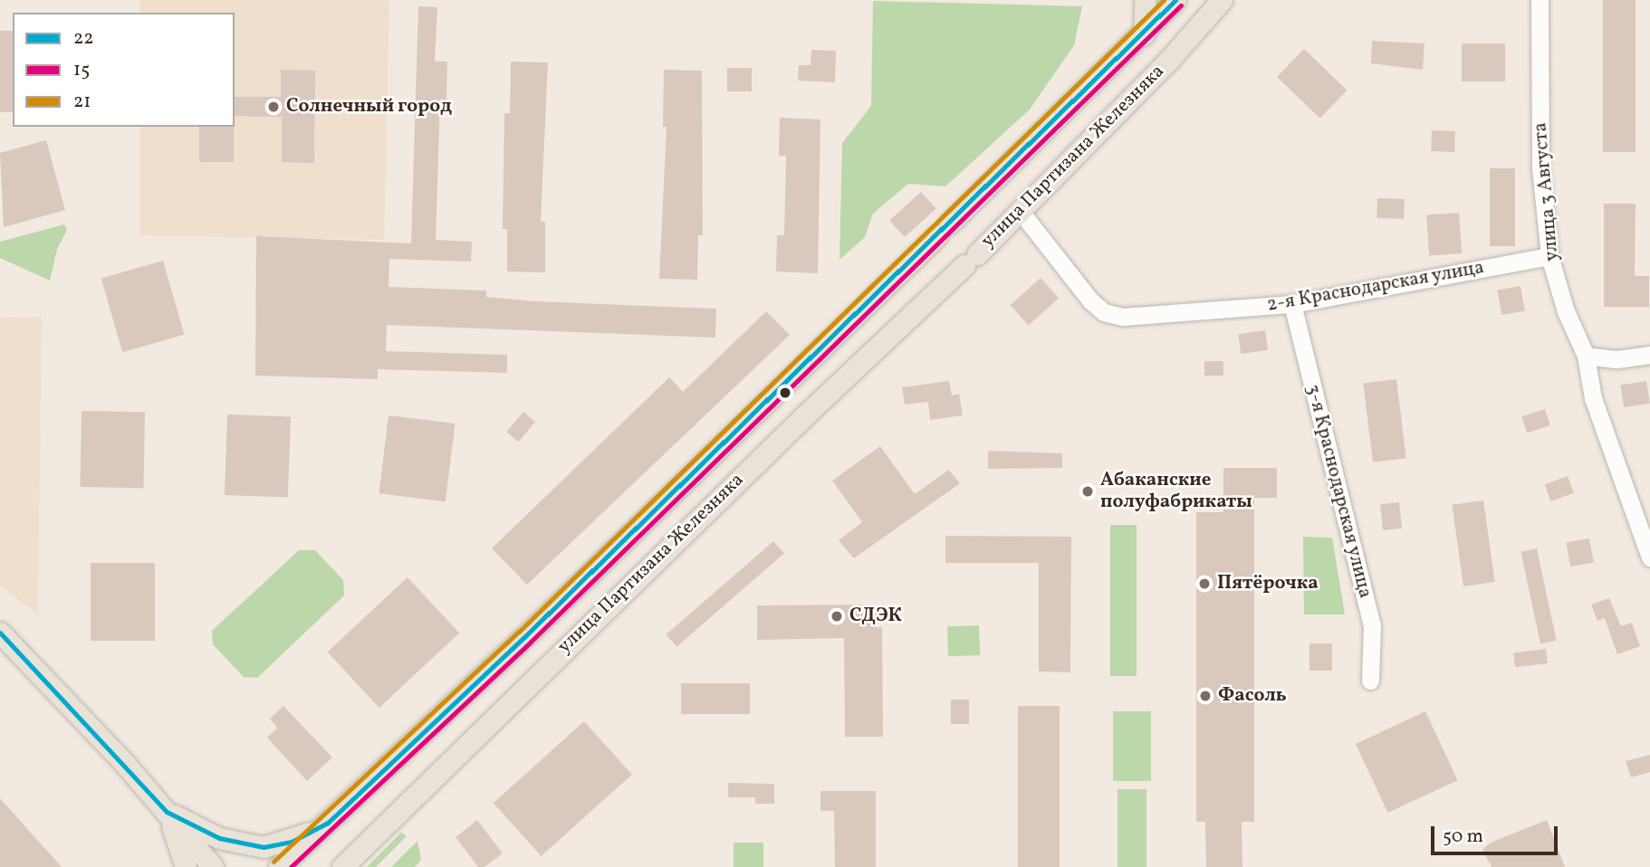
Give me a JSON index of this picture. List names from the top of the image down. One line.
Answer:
{"streets":{"main road":["улица Партизана Железняка"],"street":["улица 3 Августа","2-я Краснодарская улица","3-я Краснодарская улица"]},"crossings":[["улица Партизана Железняка","2-я Краснодарская улица"],["улица 3 Августа","2-я Краснодарская улица"],["2-я Краснодарская улица","3-я Краснодарская улица"]],"places":["Солнечный город","Абаканские полуфабрикаты","Пятёрочка","СДЭК","Фасоль"],"lines":["transit line 22","transit line 21","transit line 15"],"legend":["22","15","21"],"scale_bar":"50 m"}
